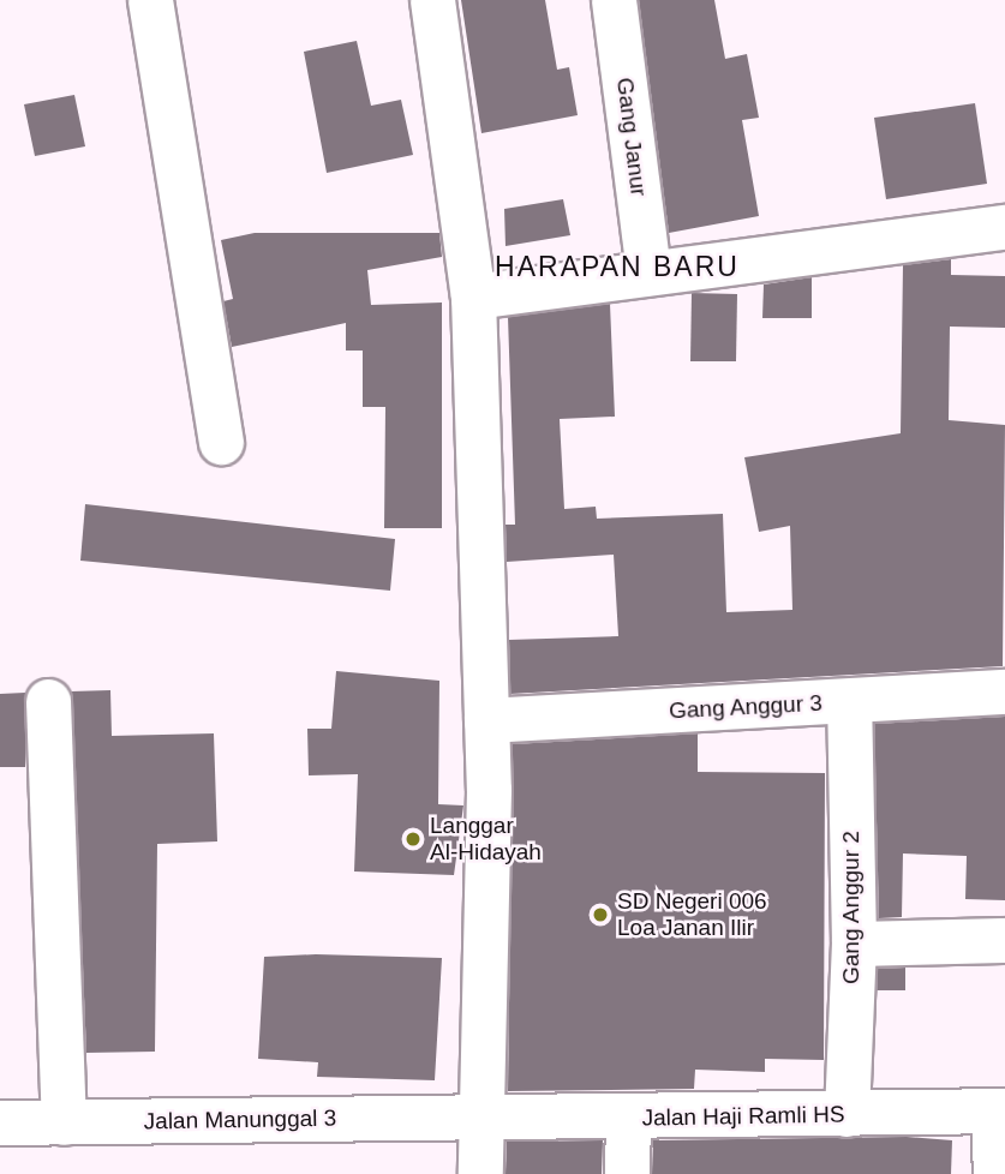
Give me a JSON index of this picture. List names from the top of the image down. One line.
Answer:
{"streets":{"street":["Gang Janur","Gang Anggur 3","Gang Anggur 2","Jalan Haji Ramli HS","Jalan Manunggal 3"]},"crossings":[["Gang Anggur 3","Gang Anggur 2"],["Gang Anggur 2","Jalan Haji Ramli HS"],["Jalan Haji Ramli HS","Jalan Manunggal 3"]],"districts":["HARAPAN BARU"],"places":["Langgar Al-Hidayah","SD Negeri 006 Loa Janan Ilir"]}
